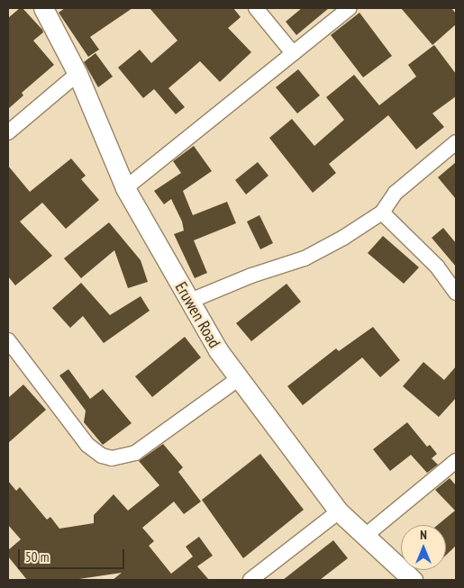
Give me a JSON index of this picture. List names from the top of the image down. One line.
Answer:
{"streets":{"street":["Eruwen Road"]},"scale_bar":"50 m","north":"top"}
